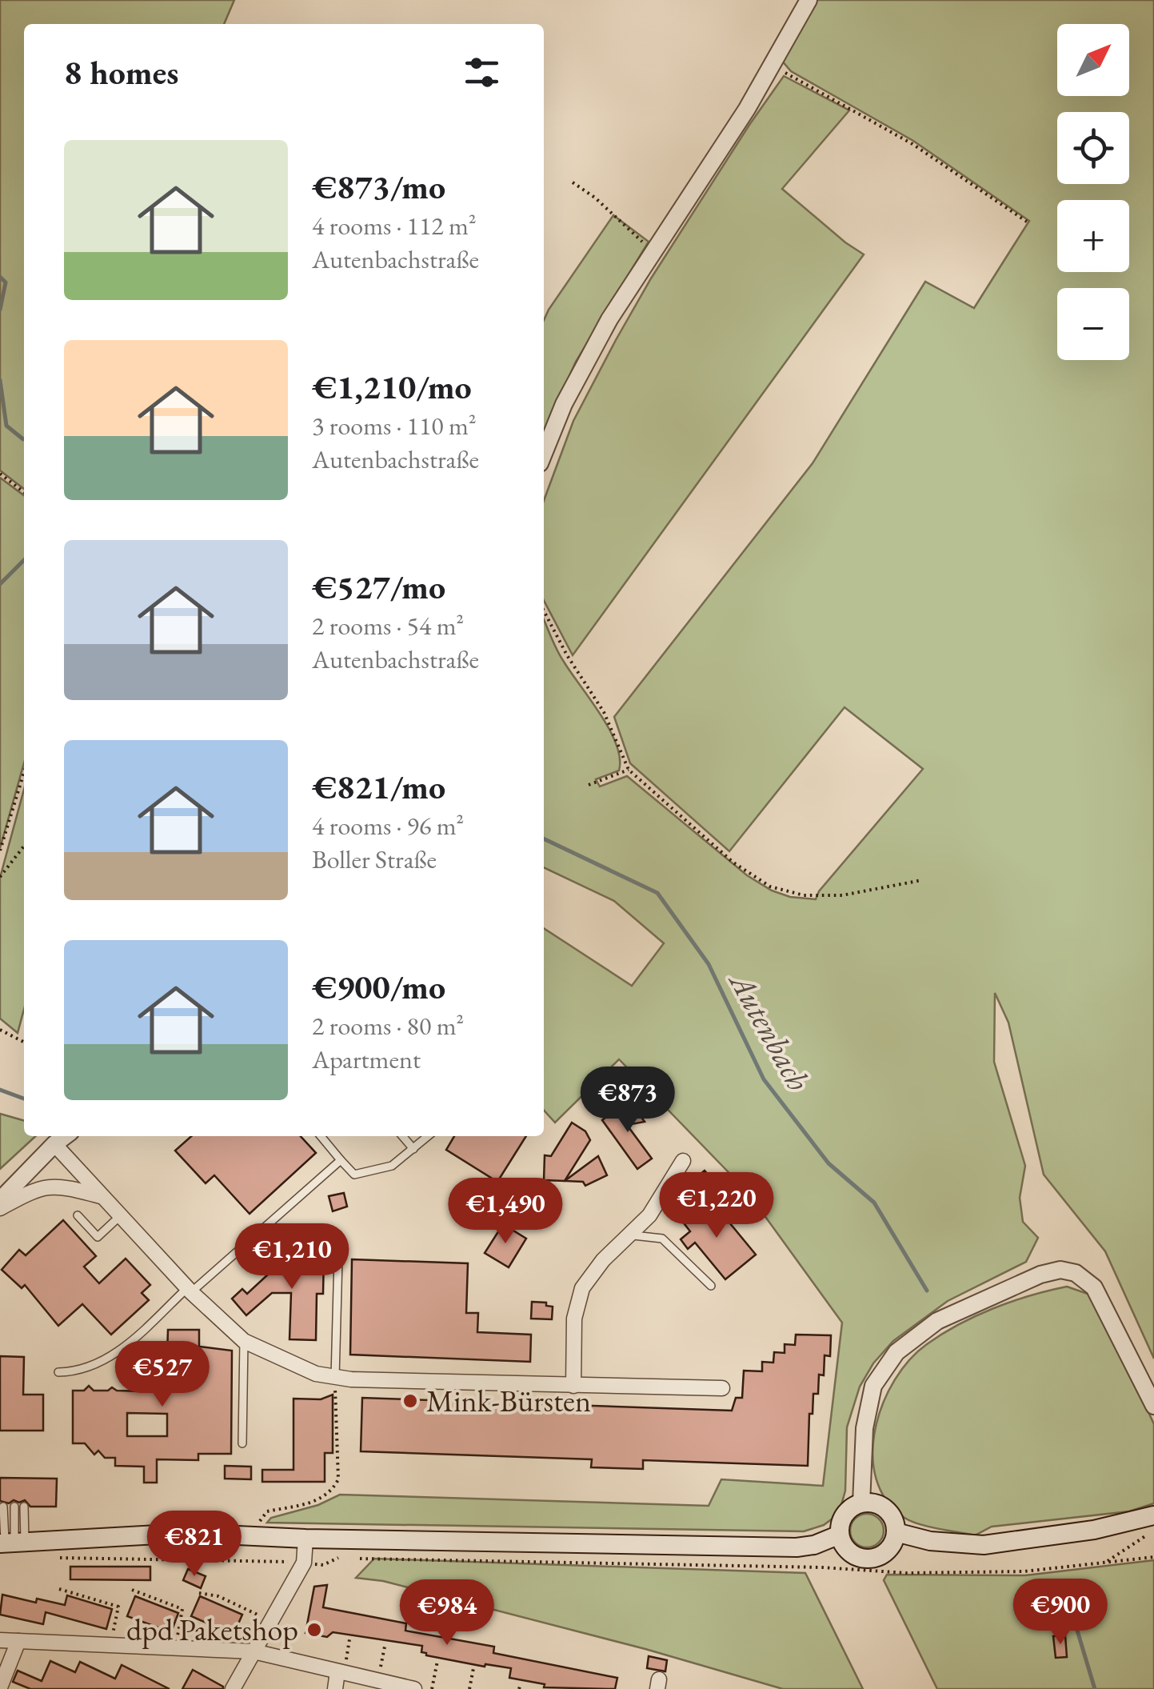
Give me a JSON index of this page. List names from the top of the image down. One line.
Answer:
{"water":["Autenbach"],"places":["Mink-Bürsten","dpd Paketshop"],"north":"top right","page":{"map_buttons":["+","−"],"heading":"8 homes","list":[{"name":"€873/mo","note":"4 rooms · 112 m² · Autenbachstraße"},{"name":"€1,210/mo","note":"3 rooms · 110 m² · Autenbachstraße"},{"name":"€527/mo","note":"2 rooms · 54 m² · Autenbachstraße"},{"name":"€821/mo","note":"4 rooms · 96 m² · Boller Straße"},{"name":"€900/mo","note":"2 rooms · 80 m² · Apartment"}],"price":["€873","€1,220","€1,490","€1,210","€527","€821","€900","€984"]}}
